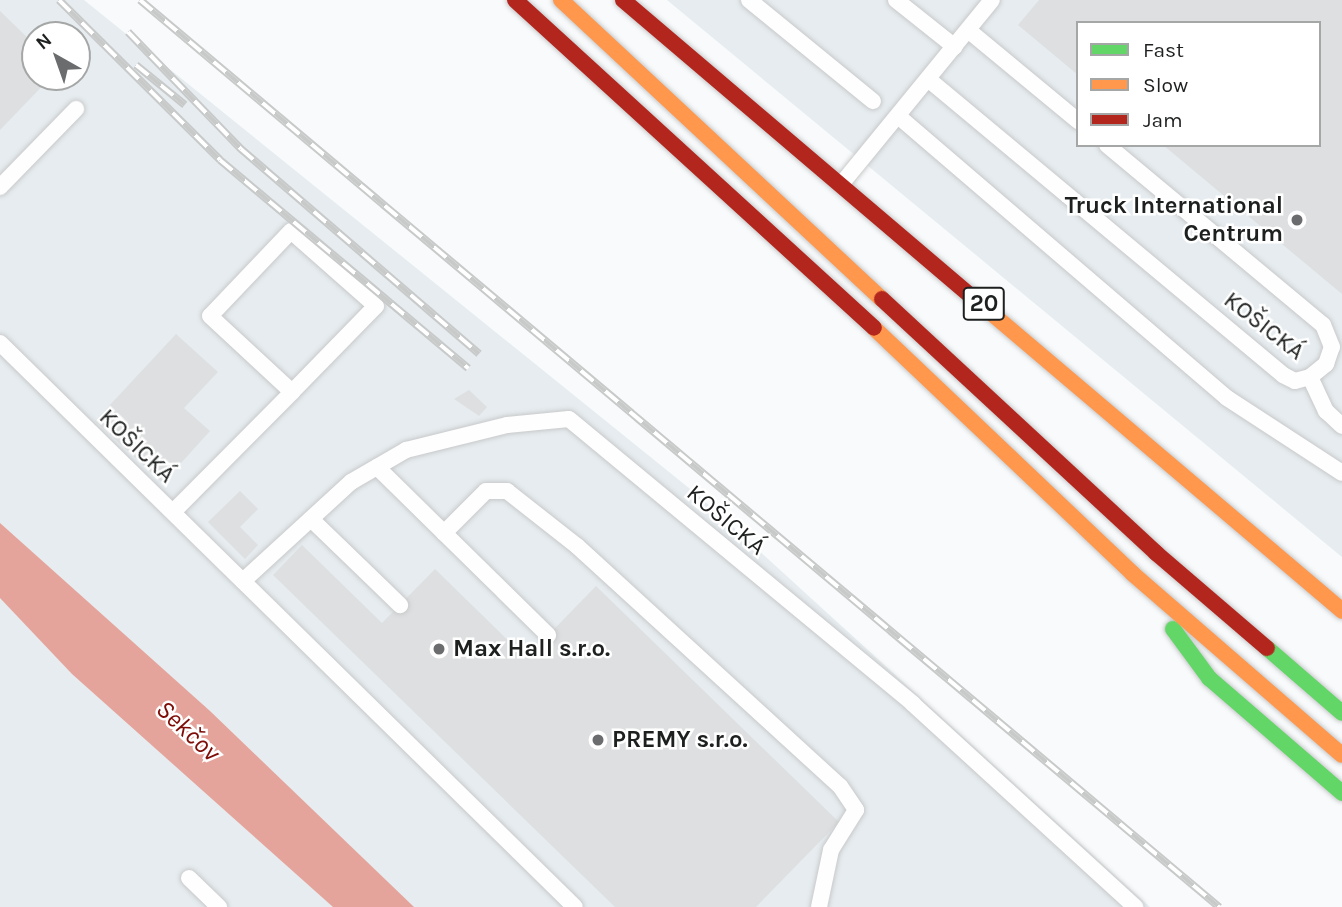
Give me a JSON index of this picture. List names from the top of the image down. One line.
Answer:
{"streets":{"main road":["20"],"lane":["KOŠICKÁ"]},"water":["Sekčov"],"places":["Truck International Centrum","Max Hall s.r.o.","PREMY s.r.o."],"legend":["Fast","Slow","Jam"],"north":"top left"}
